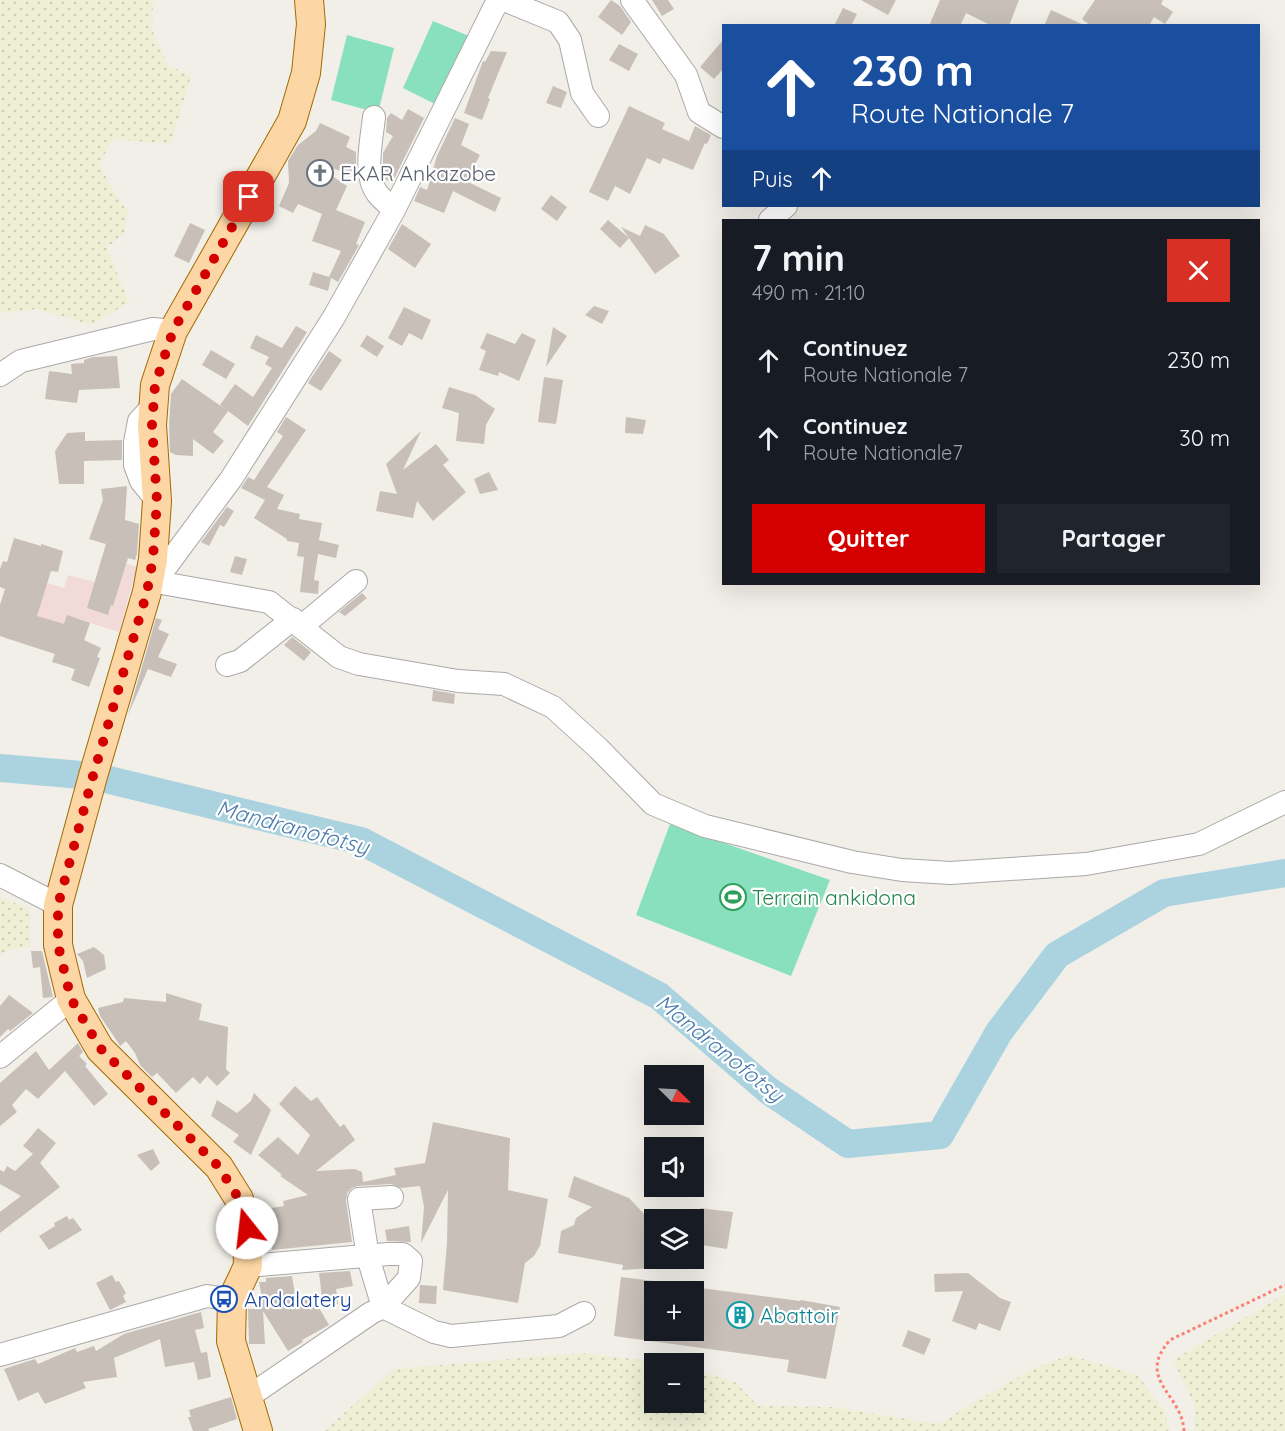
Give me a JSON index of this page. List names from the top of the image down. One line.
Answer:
{"water":["Mandranofotsy"],"places":{"church":["EKAR Ankazobe"],"sports":["Terrain ankidona"],"bus stop":["Andalatery"],"building":["Abattoir"]},"north":"bottom right","page":{"turn":["230 m","Route Nationale 7"],"then":"Puis","heading":["7 min","490 m · 21:10"],"list":[{"name":"Continuez","note":"Route Nationale 7","value":"230 m"},{"name":"Continuez","note":"Route Nationale7","value":"30 m"}],"buttons":["Quitter","Partager"],"map_buttons":["+","−"]}}
